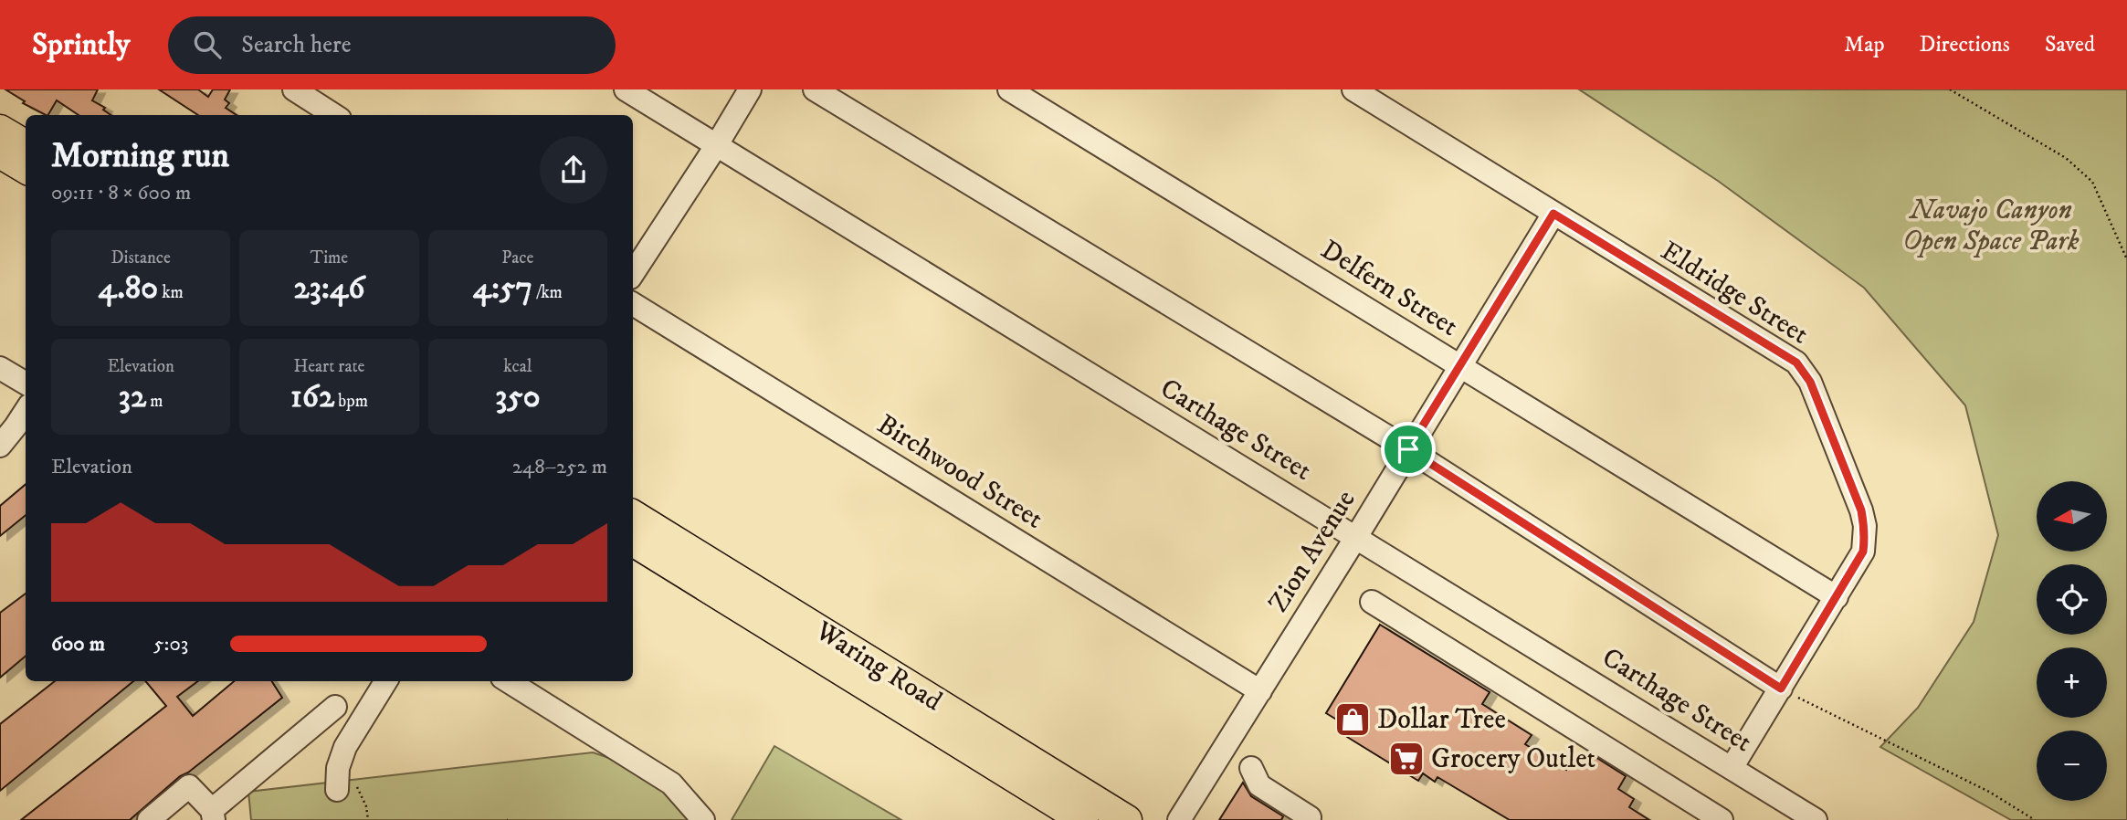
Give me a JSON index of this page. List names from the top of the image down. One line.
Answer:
{"streets":{"main road":["Waring Road"],"street":["Delfern Street","Eldridge Street","Carthage Street","Birchwood Street","Zion Avenue"]},"crossings":[["Delfern Street","Eldridge Street"],["Delfern Street","Zion Avenue"],["Eldridge Street","Carthage Street"],["Eldridge Street","Zion Avenue"],["Carthage Street","Zion Avenue"],["Birchwood Street","Zion Avenue"]],"parks":["Navajo Canyon Open Space Park"],"places":{"shop":["Dollar Tree"],"supermarket":["Grocery Outlet"]},"north":"left","page":{"header":"Sprintly","search":"Search here","nav":["Map","Directions","Saved"],"heading":["Morning run","09:11 · 8 × 600 m"],"stats":[["Distance","4.80 km"],["Time","23:46"],["Pace","4:57 /km"],["Elevation","32 m"],["Heart rate","162 bpm"],["kcal","350"]],"chart":["Elevation","248–252 m"],"map_buttons":["+","−"],"list":[{"name":"600 m","note":"5:03"}]}}
